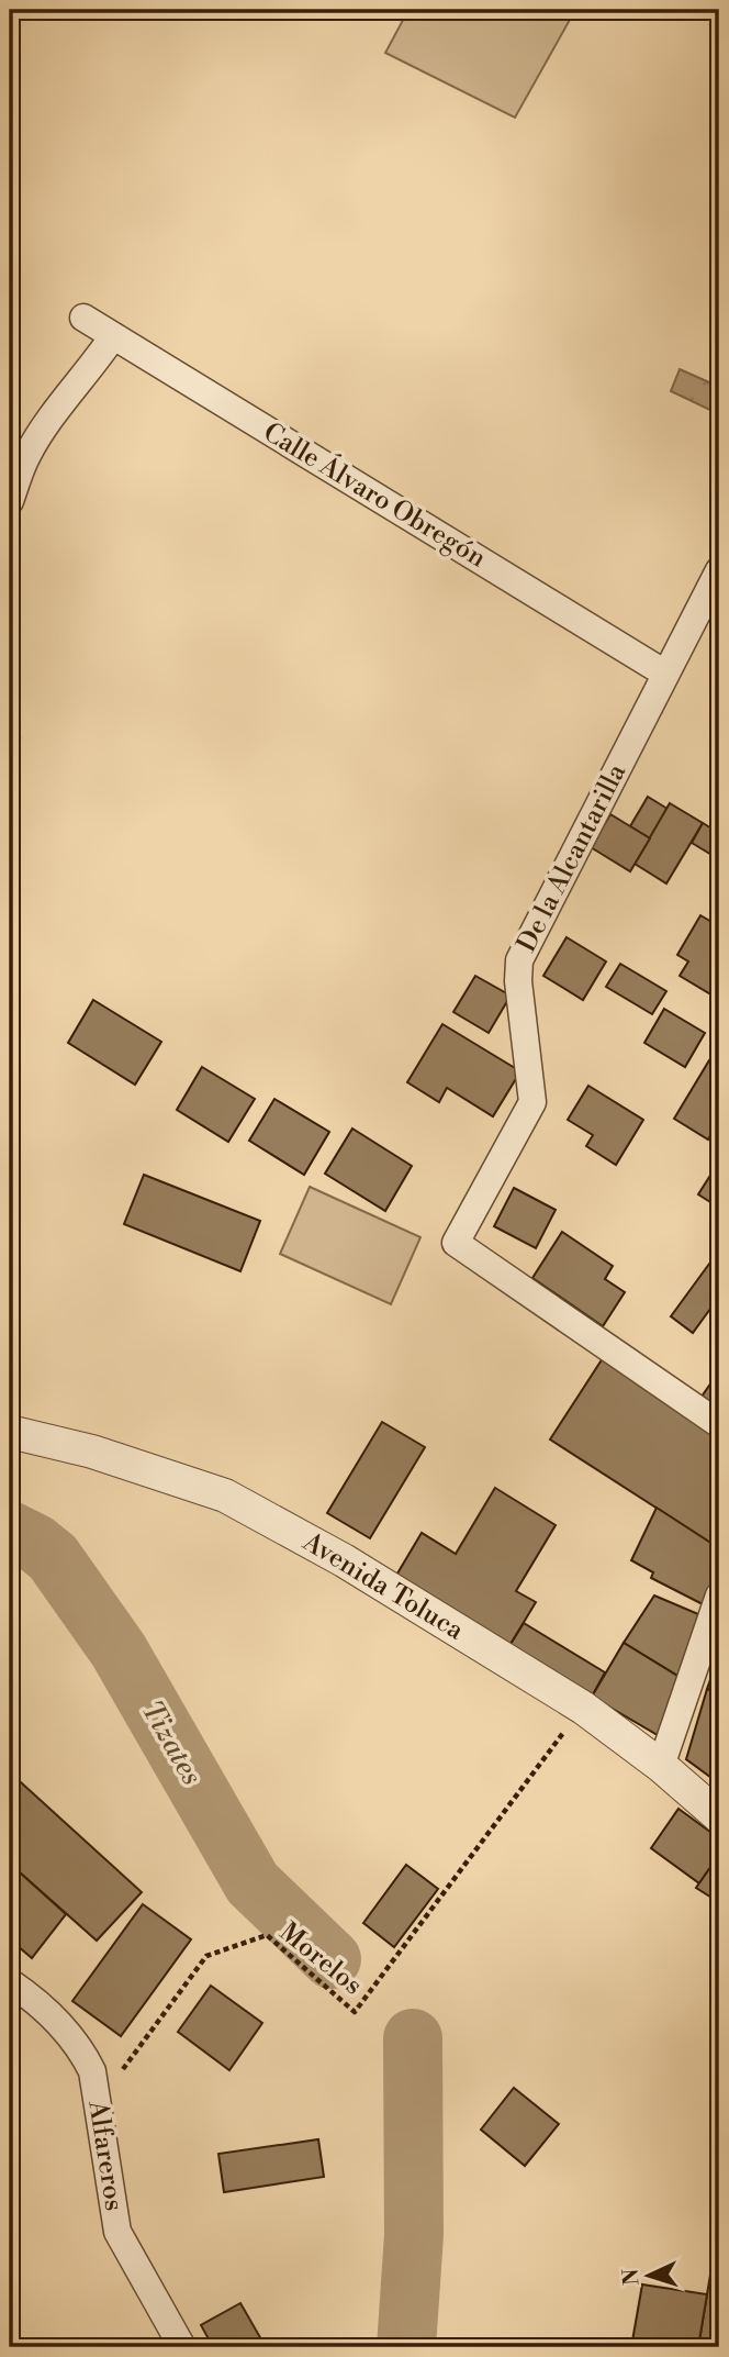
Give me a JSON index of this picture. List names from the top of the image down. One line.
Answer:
{"streets":{"street":["Calle Álvaro Obregón","De la Alcantarilla","Avenida Toluca","Alfareros"],"path":["Morelos"]},"crossings":[["Calle Álvaro Obregón","De la Alcantarilla"],["Avenida Toluca","Morelos"],["Morelos","Alfareros"]],"water":["Tizates"],"north":"left"}
